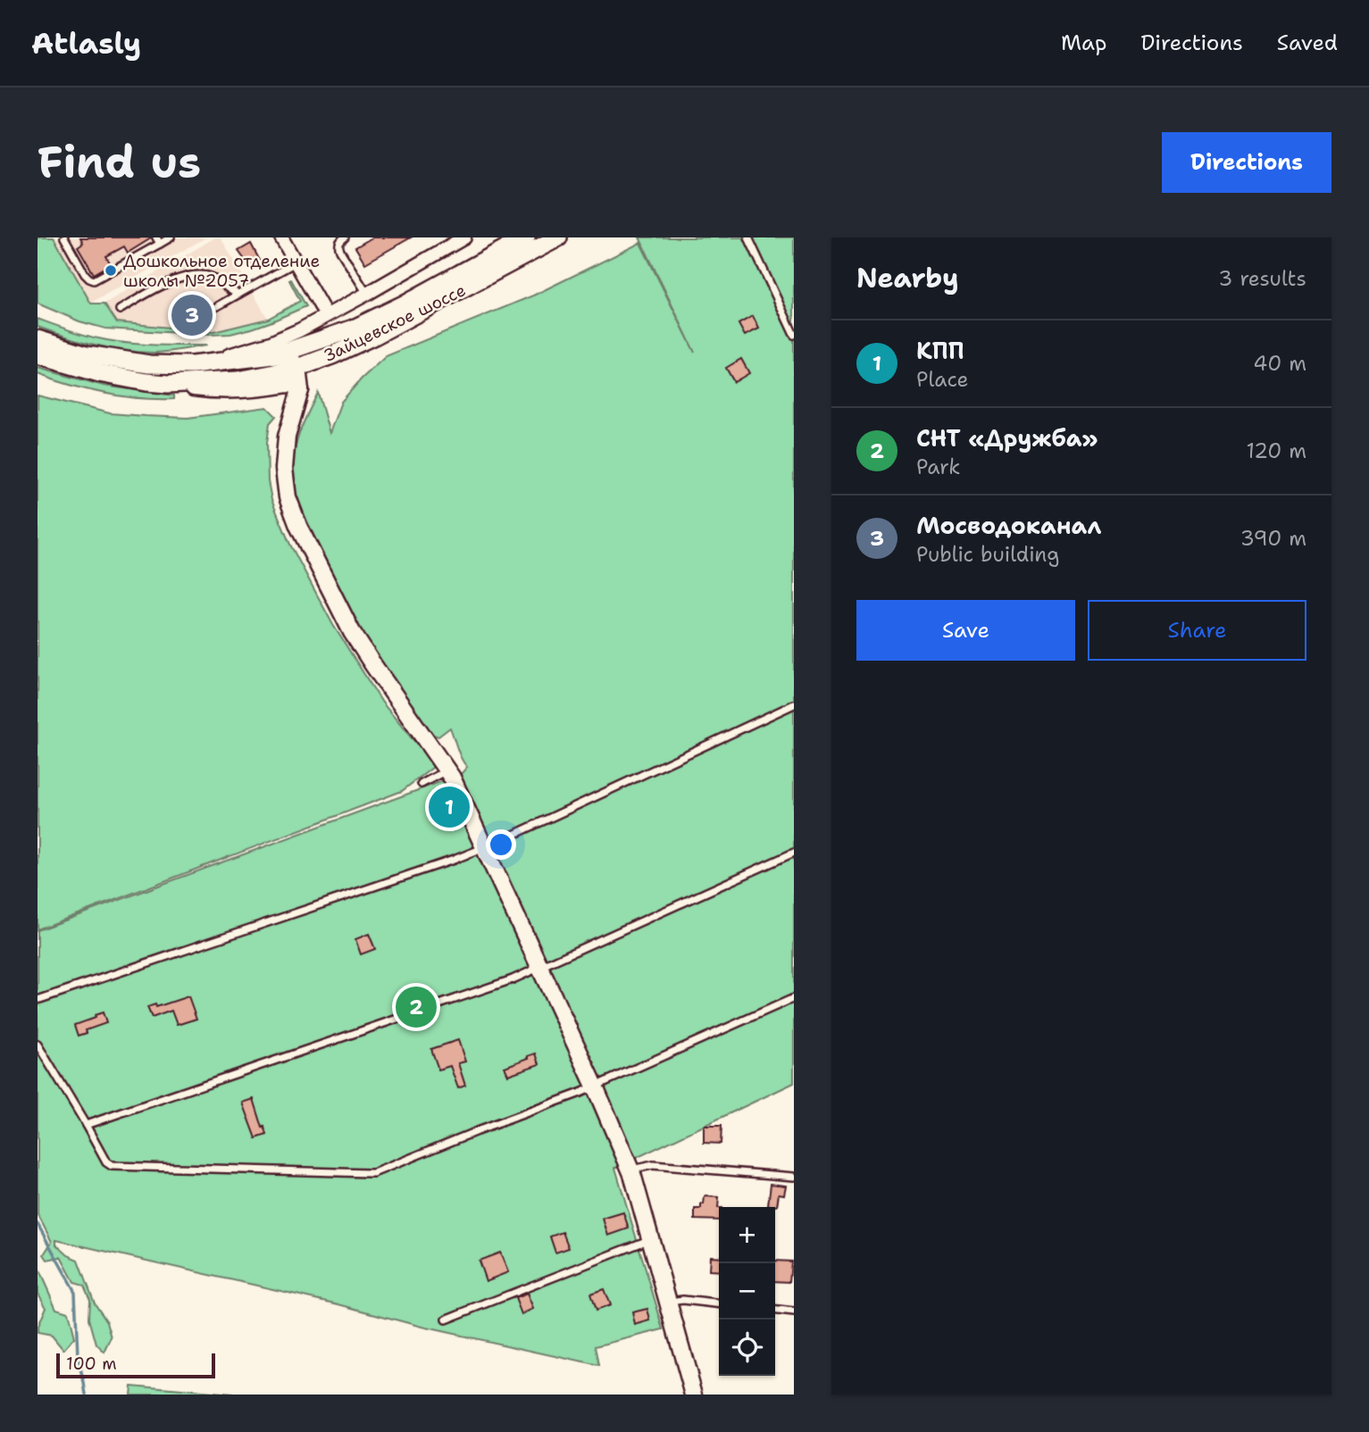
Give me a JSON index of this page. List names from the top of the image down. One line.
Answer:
{"streets":{"main road":["Зайцевское шоссе"]},"places":["Дошкольное отделение школы №2057"],"scale_bar":"100 m","page":{"header":"Atlasly","nav":["Map","Directions","Saved"],"buttons":["Directions",["Save","Share"]],"title":"Find us","heading":["Nearby","3 results"],"pins":["3","1","2"],"list":[{"mark":"1","name":"КПП","note":"Place","value":"40 m"},{"mark":"2","name":"СНТ «Дружба»","note":"Park","value":"120 m"},{"mark":"3","name":"Мосводоканал","note":"Public building","value":"390 m"}],"map_buttons":["+","−"],"scale":"100 m"}}
